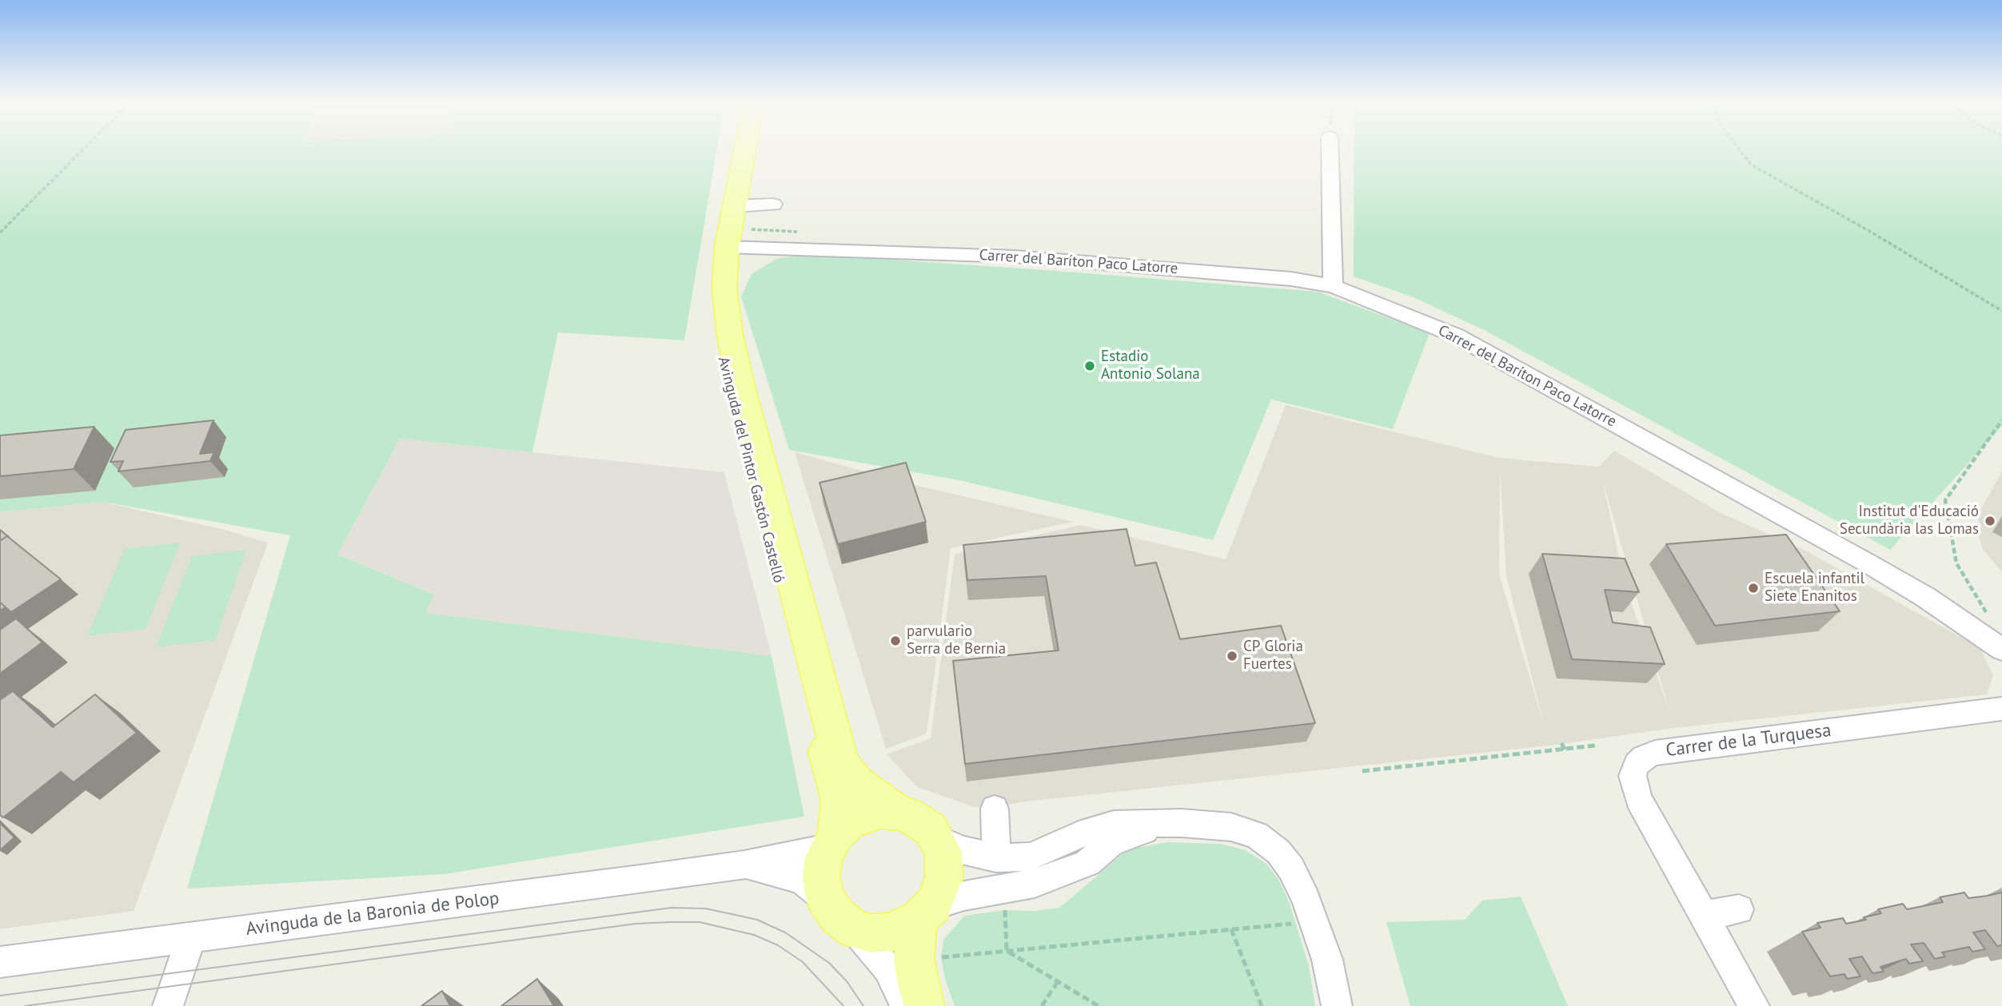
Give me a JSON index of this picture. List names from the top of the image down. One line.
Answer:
{"streets":{"main road":["Avinguda del Pintor Gastón Castelló"],"street":["Carrer del Baríton Paco Latorre","Carrer de la Turquesa","Avinguda de la Baronia de Polop"]},"crossings":[["Carrer del Baríton Paco Latorre","Avinguda del Pintor Gastón Castelló"],["Avinguda del Pintor Gastón Castelló","Avinguda de la Baronia de Polop"]],"places":["Estadio Antonio Solana","Institut d'Educació Secundària las Lomas","Escuela infantil Siete Enanitos","parvulario Serra de Bernia","CP Gloria Fuertes"]}
